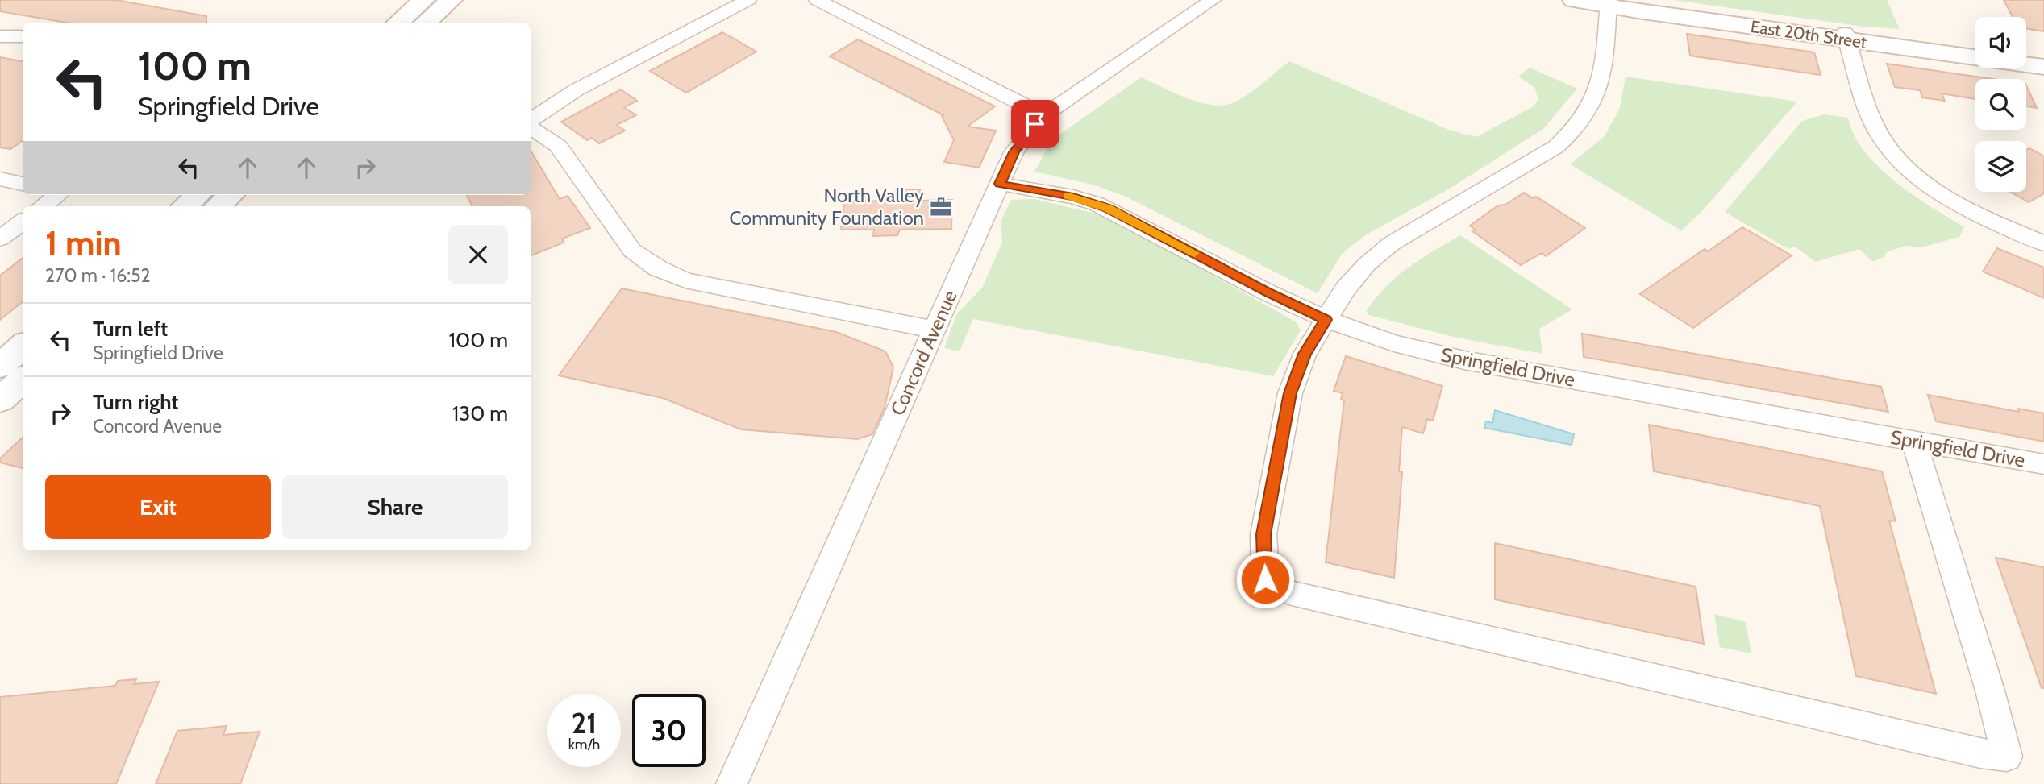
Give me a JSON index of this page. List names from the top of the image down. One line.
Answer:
{"streets":{"street":["East 20th Street","Concord Avenue","Springfield Drive"]},"crossings":[["Concord Avenue","Springfield Drive"]],"places":{"office":["North Valley Community Foundation"]},"page":{"turn":["100 m","Springfield Drive"],"heading":["1 min","270 m · 16:52"],"list":[{"name":"Turn left","note":"Springfield Drive","value":"100 m"},{"name":"Turn right","note":"Concord Avenue","value":"130 m"}],"buttons":["Exit","Share"],"speed":"21 km/h","limit":"30"}}
